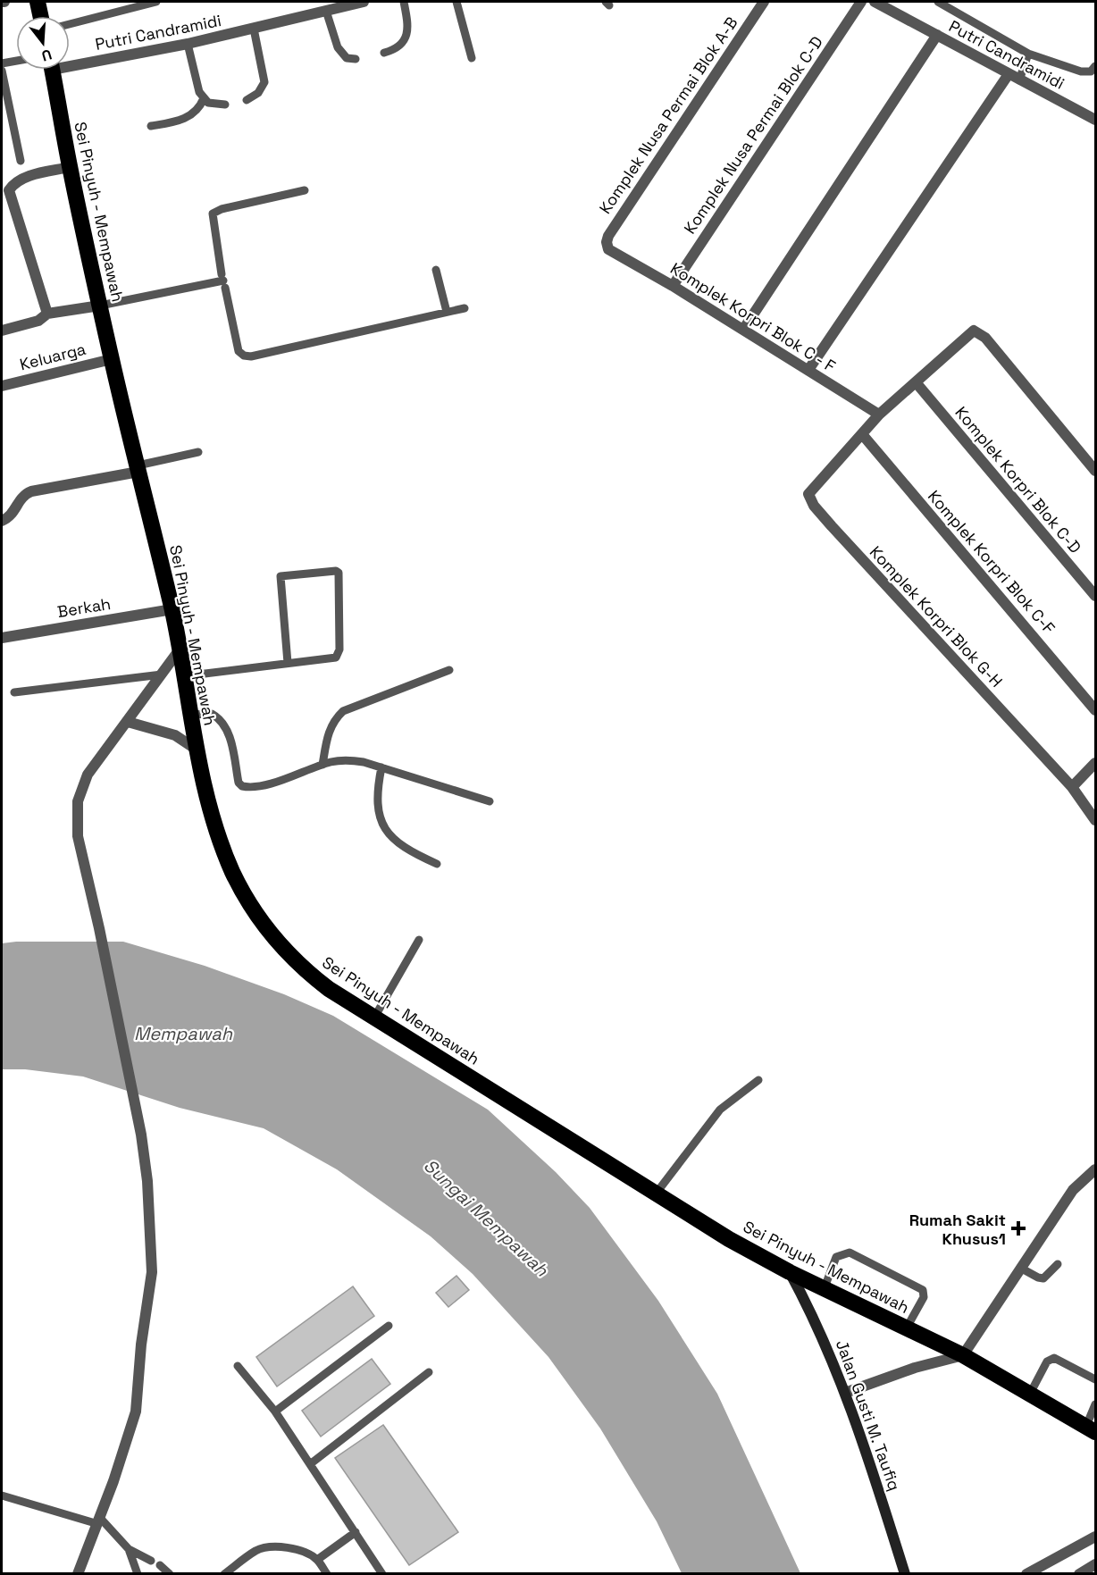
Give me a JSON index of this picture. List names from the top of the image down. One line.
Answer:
{"streets":{"highway":["Sei Pinyuh - Mempawah"],"main road":["Jalan Gusti M. Taufiq"],"street":["Putri Candramidi","Komplek Nusa Permai Blok A-B","Komplek Nusa Permai Blok C-D","Komplek Korpri Blok C - F","Keluarga","Komplek Korpri Blok C-D","Komplek Korpri Blok C-F","Berkah","Komplek Korpri Blok G-H"]},"crossings":[["Komplek Nusa Permai Blok A-B","Komplek Korpri Blok C - F"],["Komplek Nusa Permai Blok C-D","Komplek Korpri Blok C - F"],["Sei Pinyuh - Mempawah","Keluarga"],["Sei Pinyuh - Mempawah","Berkah"],["Sei Pinyuh - Mempawah","Jalan Gusti M. Taufiq"],["Komplek Korpri Blok C - F","Komplek Korpri Blok G-H"],["Komplek Korpri Blok C-D","Komplek Korpri Blok G-H"],["Komplek Korpri Blok C-F","Komplek Korpri Blok G-H"]],"water":["Mempawah","Sungai Mempawah"],"places":{"health":["Rumah Sakit Khusus1"]},"north":"bottom"}
